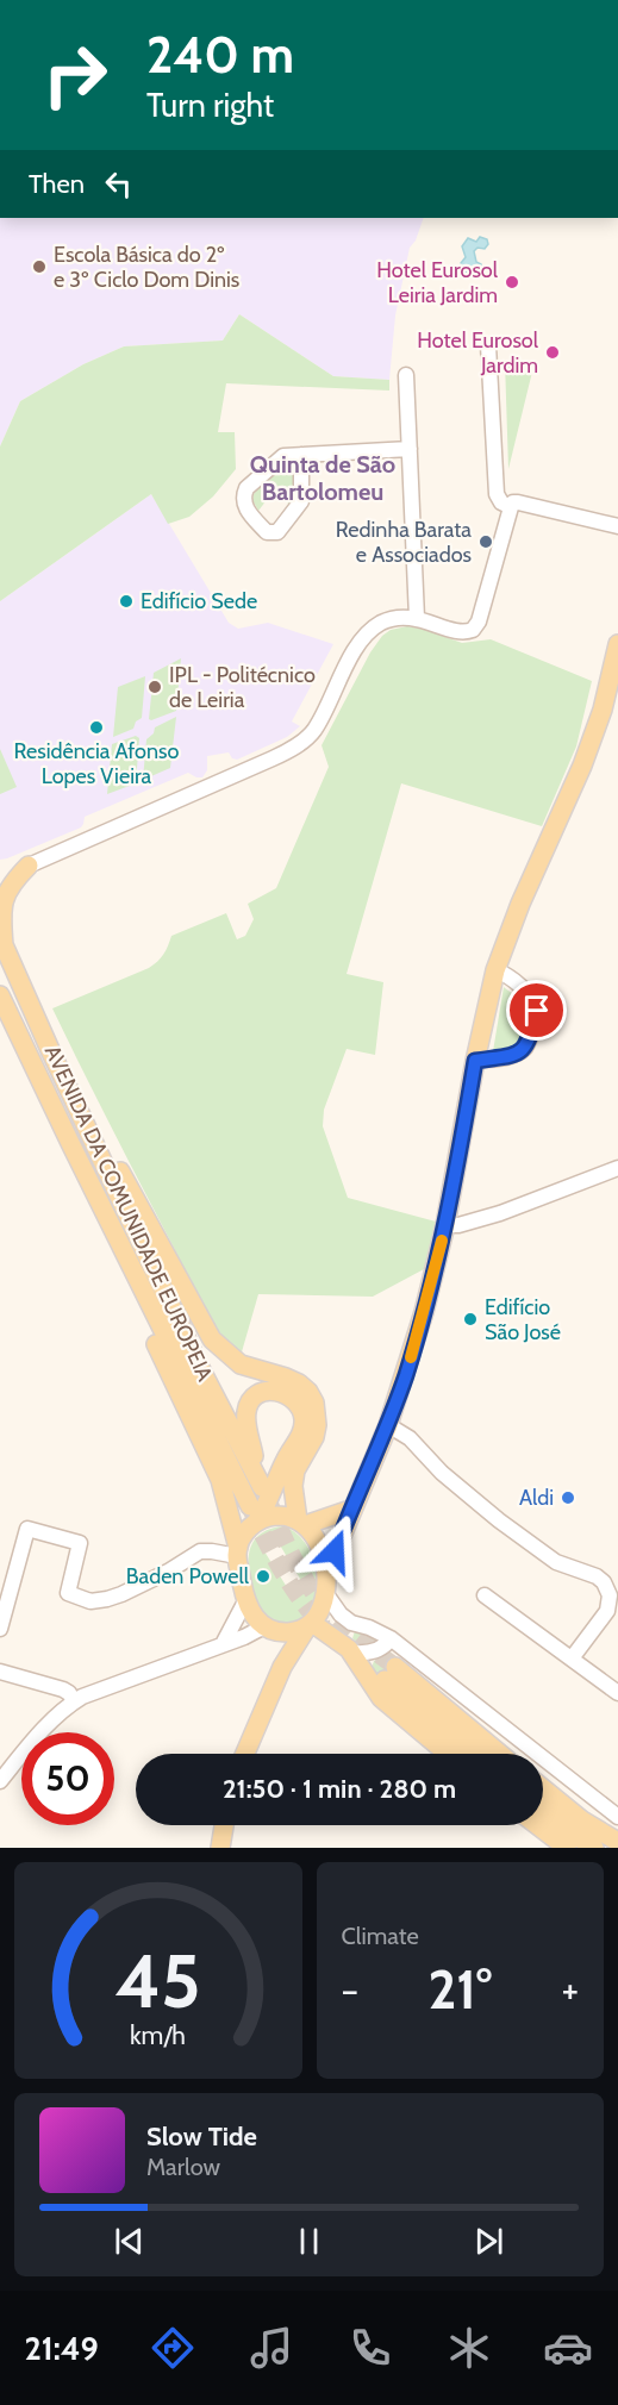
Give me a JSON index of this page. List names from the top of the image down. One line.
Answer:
{"streets":{"main road":["AVENIDA DA COMUNIDADE EUROPEIA"]},"districts":["Quinta de São Bartolomeu"],"places":["Escola Básica do 2º e 3º Ciclo Dom Dinis","Hotel Eurosol Leiria Jardim","Hotel Eurosol Jardim","Redinha Barata e Associados","Edifício Sede","IPL - Politécnico de Leiria","Residência Afonso Lopes Vieira","Edifício São José","Aldi","Baden Powell"],"page":{"turn":["240 m","Turn right"],"then":"Then","limit":"50","trip":"21:50 · 1 min · 280 m","tile":"Climate","heat":["−","21°","+"],"song":["Slow Tide","Marlow"],"tabs":"21:49","gauge":["45","km/h"]}}
